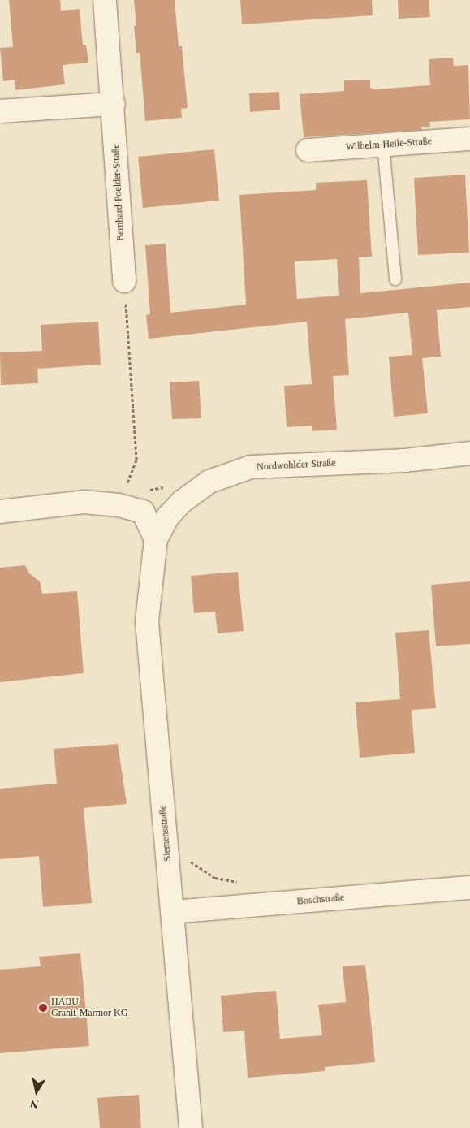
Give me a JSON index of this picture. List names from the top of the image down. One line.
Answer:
{"streets":{"street":["Wilhelm-Heile-Straße","Bernhard-Poelder-Straße","Nordwohlder Straße","Siemensstraße","Boschstraße"]},"crossings":[["Nordwohlder Straße","Siemensstraße"],["Siemensstraße","Boschstraße"]],"places":["HABU Granit-Marmor KG"],"north":"bottom"}
